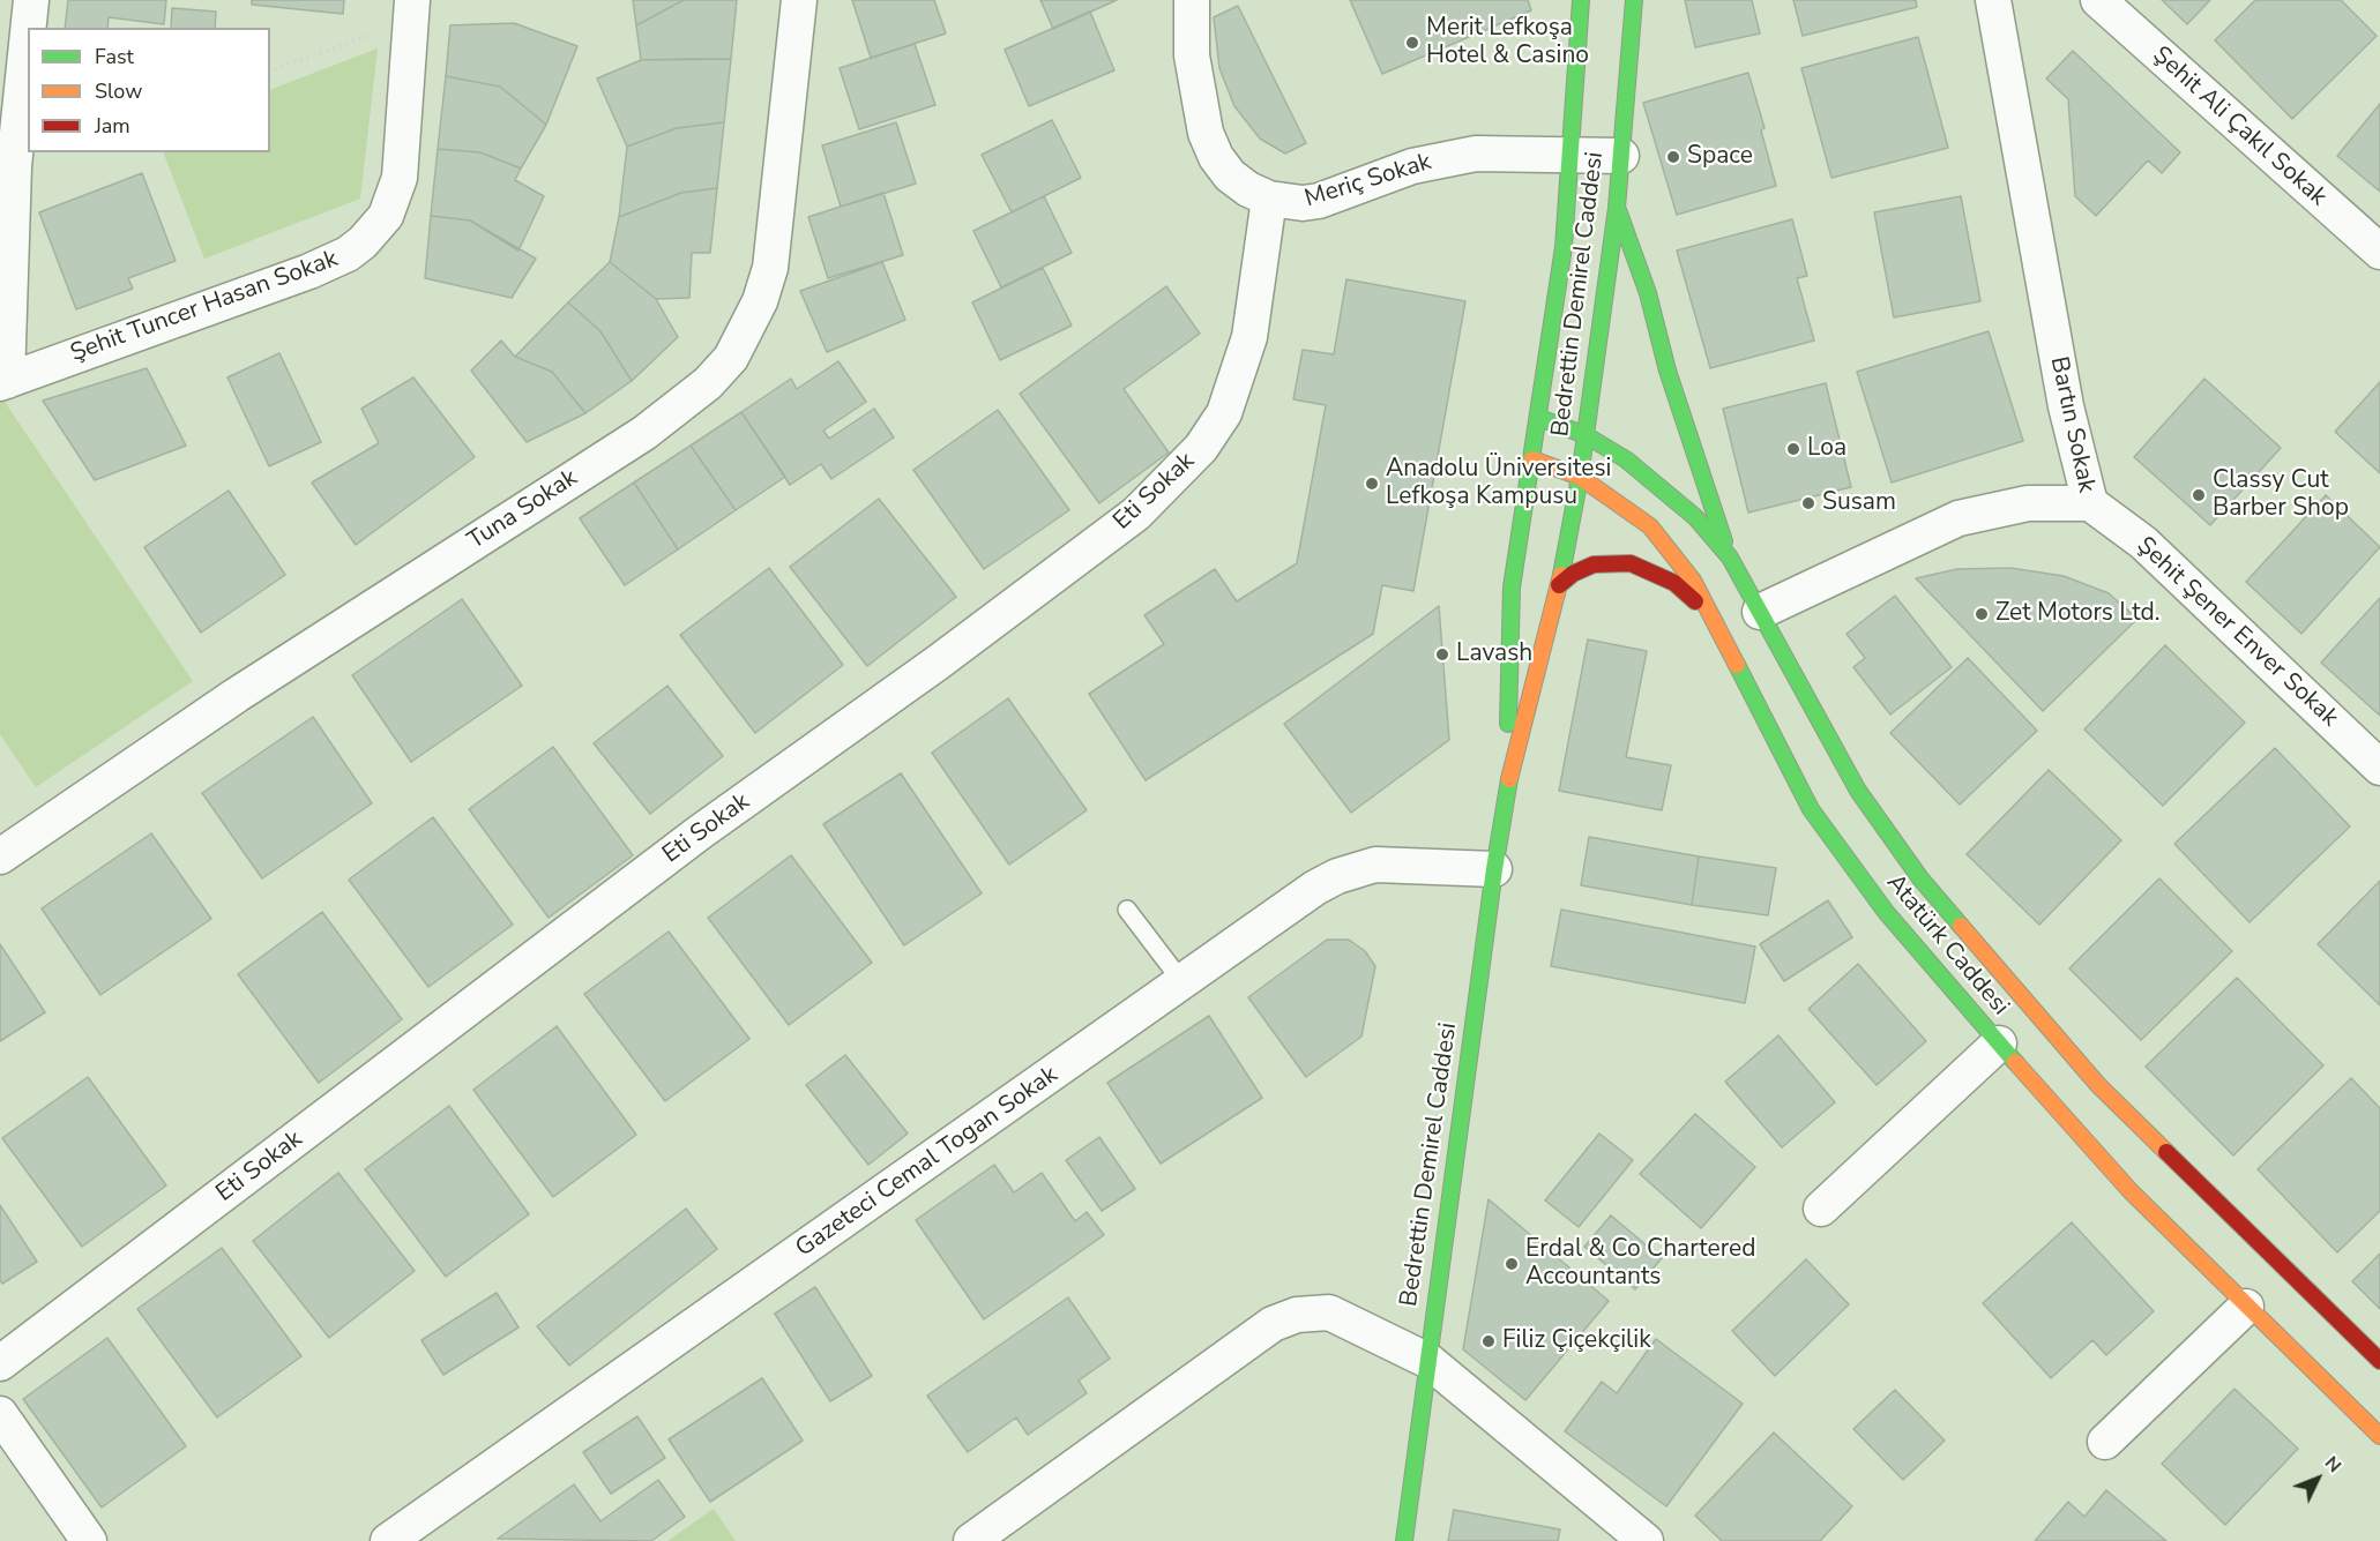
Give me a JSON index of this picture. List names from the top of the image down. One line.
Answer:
{"streets":{"main road":["Bedrettin Demirel Caddesi","Atatürk Caddesi"],"street":["Şehit Ali Çakıl Sokak","Meriç Sokak","Şehit Tuncer Hasan Sokak","Bartın Sokak","Eti Sokak","Tuna Sokak","Şehit Şener Enver Sokak","Gazeteci Cemal Togan Sokak"]},"crossings":[["Meriç Sokak","Bedrettin Demirel Caddesi"],["Meriç Sokak","Eti Sokak"],["Bedrettin Demirel Caddesi","Atatürk Caddesi"],["Bedrettin Demirel Caddesi","Gazeteci Cemal Togan Sokak"],["Bartın Sokak","Şehit Şener Enver Sokak"],["Bartın Sokak","Atatürk Caddesi"]],"places":["Merit Lefkoşa Hotel & Casino","Space","Loa","Anadolu Üniversitesi Lefkoşa Kampusu","Classy Cut Barber Shop","Susam","Zet Motors Ltd.","Lavash","Erdal & Co Chartered Accountants","Filiz Çiçekçilik"],"legend":["Fast","Slow","Jam"],"north":"top right"}
